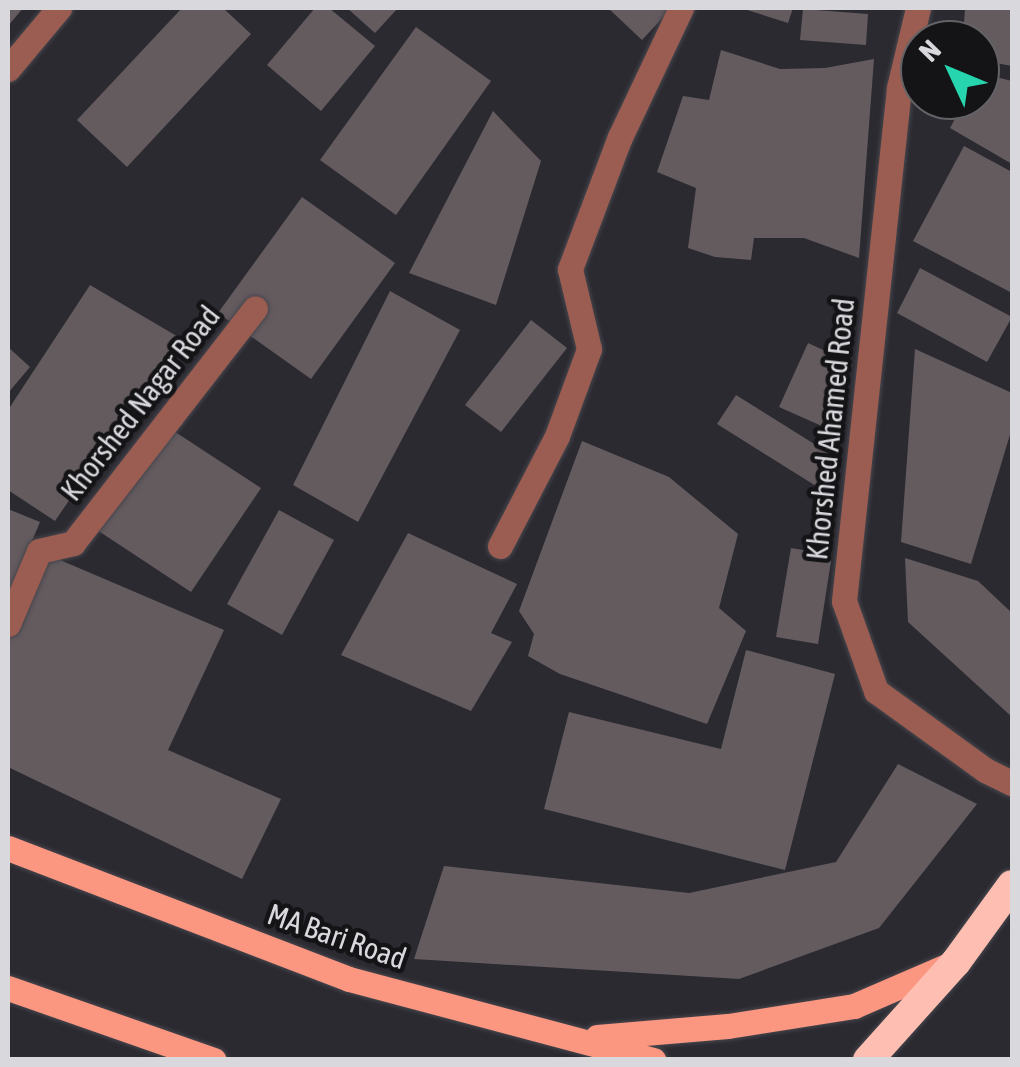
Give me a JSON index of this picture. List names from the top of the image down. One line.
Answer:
{"streets":{"main road":["MA Bari Road"],"street":["Khorshed Nagar Road","Khorshed Ahamed Road"]},"north":"top left"}
